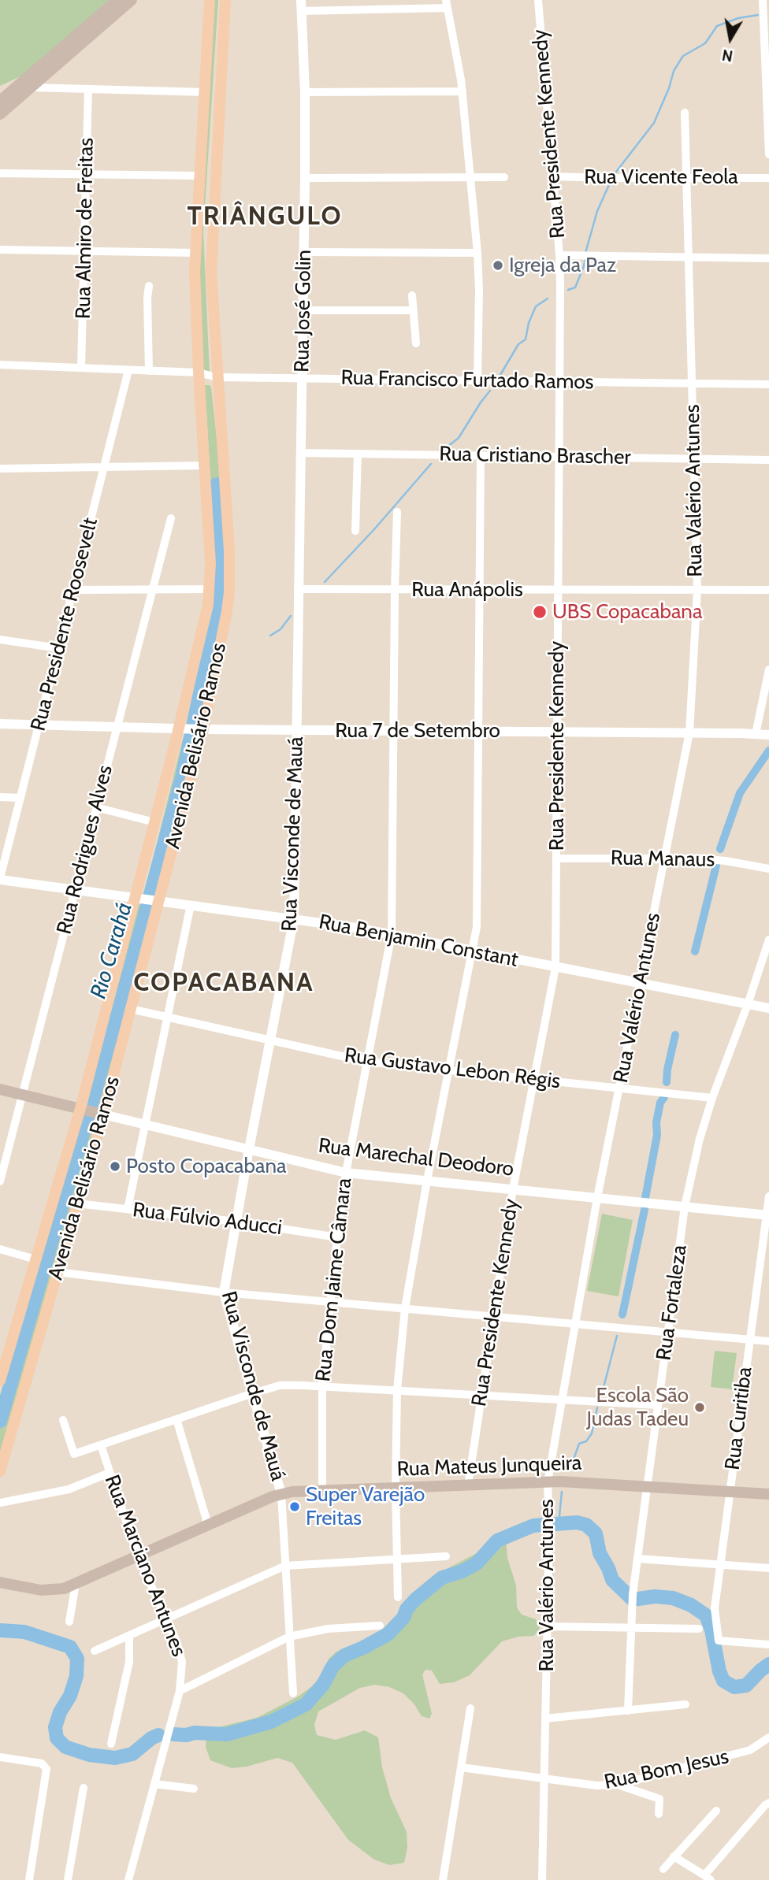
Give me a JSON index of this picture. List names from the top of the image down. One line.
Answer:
{"streets":{"main road":["Avenida Belisário Ramos","Rua Marechal Deodoro","Rua Mateus Junqueira"],"street":["Rua Presidente Kennedy","Rua Vicente Feola","Rua Almiro de Freitas","Rua José Golin","Rua Francisco Furtado Ramos","Rua Cristiano Brascher","Rua Valério Antunes","Rua Anápolis","Rua Presidente Roosevelt","Rua 7 de Setembro","Rua Visconde de Mauá","Rua Rodrigues Alves","Rua Manaus","Rua Benjamin Constant","Rua Gustavo Lebon Régis","Rua Fúlvio Aducci","Rua Dom Jaime Câmara","Rua Fortaleza","Rua Curitiba","Rua Marciano Antunes","Rua Bom Jesus"]},"crossings":[["Rua Presidente Kennedy","Rua Vicente Feola"],["Rua Presidente Kennedy","Rua Francisco Furtado Ramos"],["Rua Presidente Kennedy","Rua Cristiano Brascher"],["Rua Presidente Kennedy","Rua Anápolis"],["Rua Presidente Kennedy","Rua 7 de Setembro"],["Rua Presidente Kennedy","Rua Manaus"],["Rua Presidente Kennedy","Rua Benjamin Constant"],["Rua Presidente Kennedy","Rua Gustavo Lebon Régis"],["Rua Presidente Kennedy","Rua Marechal Deodoro"],["Rua Presidente Kennedy","Rua Mateus Junqueira"],["Rua Vicente Feola","Rua Valério Antunes"],["Rua Almiro de Freitas","Rua Francisco Furtado Ramos"],["Rua José Golin","Rua Francisco Furtado Ramos"],["Rua José Golin","Rua Cristiano Brascher"],["Rua José Golin","Rua Anápolis"],["Rua José Golin","Rua Visconde de Mauá"],["Rua Francisco Furtado Ramos","Rua Valério Antunes"],["Rua Francisco Furtado Ramos","Rua Presidente Roosevelt"],["Rua Francisco Furtado Ramos","Avenida Belisário Ramos"],["Rua Cristiano Brascher","Rua Valério Antunes"],["Rua Valério Antunes","Rua Anápolis"],["Rua Valério Antunes","Rua 7 de Setembro"],["Rua Valério Antunes","Rua Manaus"],["Rua Valério Antunes","Rua Benjamin Constant"],["Rua Valério Antunes","Rua Gustavo Lebon Régis"],["Rua Valério Antunes","Rua Marechal Deodoro"],["Rua Valério Antunes","Rua Mateus Junqueira"],["Rua Valério Antunes","Rua Bom Jesus"],["Rua Anápolis","Rua Visconde de Mauá"],["Rua Anápolis","Rua Dom Jaime Câmara"],["Rua Presidente Roosevelt","Rua 7 de Setembro"],["Rua Presidente Roosevelt","Rua Benjamin Constant"],["Rua 7 de Setembro","Avenida Belisário Ramos"],["Rua 7 de Setembro","Rua Visconde de Mauá"],["Rua 7 de Setembro","Rua Rodrigues Alves"],["Rua 7 de Setembro","Rua Dom Jaime Câmara"],["Avenida Belisário Ramos","Rua Benjamin Constant"],["Avenida Belisário Ramos","Rua Gustavo Lebon Régis"],["Avenida Belisário Ramos","Rua Marechal Deodoro"],["Avenida Belisário Ramos","Rua Fúlvio Aducci"],["Rua Visconde de Mauá","Rua Benjamin Constant"],["Rua Visconde de Mauá","Rua Gustavo Lebon Régis"],["Rua Visconde de Mauá","Rua Marechal Deodoro"],["Rua Visconde de Mauá","Rua Fúlvio Aducci"],["Rua Visconde de Mauá","Rua Mateus Junqueira"],["Rua Rodrigues Alves","Rua Benjamin Constant"],["Rua Rodrigues Alves","Rua Marechal Deodoro"],["Rua Benjamin Constant","Rua Dom Jaime Câmara"],["Rua Benjamin Constant","Rua Fortaleza"],["Rua Gustavo Lebon Régis","Rua Dom Jaime Câmara"],["Rua Gustavo Lebon Régis","Rua Fortaleza"],["Rua Marechal Deodoro","Rua Dom Jaime Câmara"],["Rua Marechal Deodoro","Rua Fortaleza"],["Rua Marechal Deodoro","Rua Curitiba"],["Rua Fúlvio Aducci","Rua Dom Jaime Câmara"],["Rua Dom Jaime Câmara","Rua Mateus Junqueira"],["Rua Fortaleza","Rua Mateus Junqueira"],["Rua Curitiba","Rua Mateus Junqueira"],["Rua Mateus Junqueira","Rua Marciano Antunes"]],"districts":["TRIÂNGULO","COPACABANA"],"water":["Rio Carahá"],"places":["Igreja da Paz","UBS Copacabana","Posto Copacabana","Escola São Judas Tadeu","Super Varejão Freitas"],"north":"bottom"}
